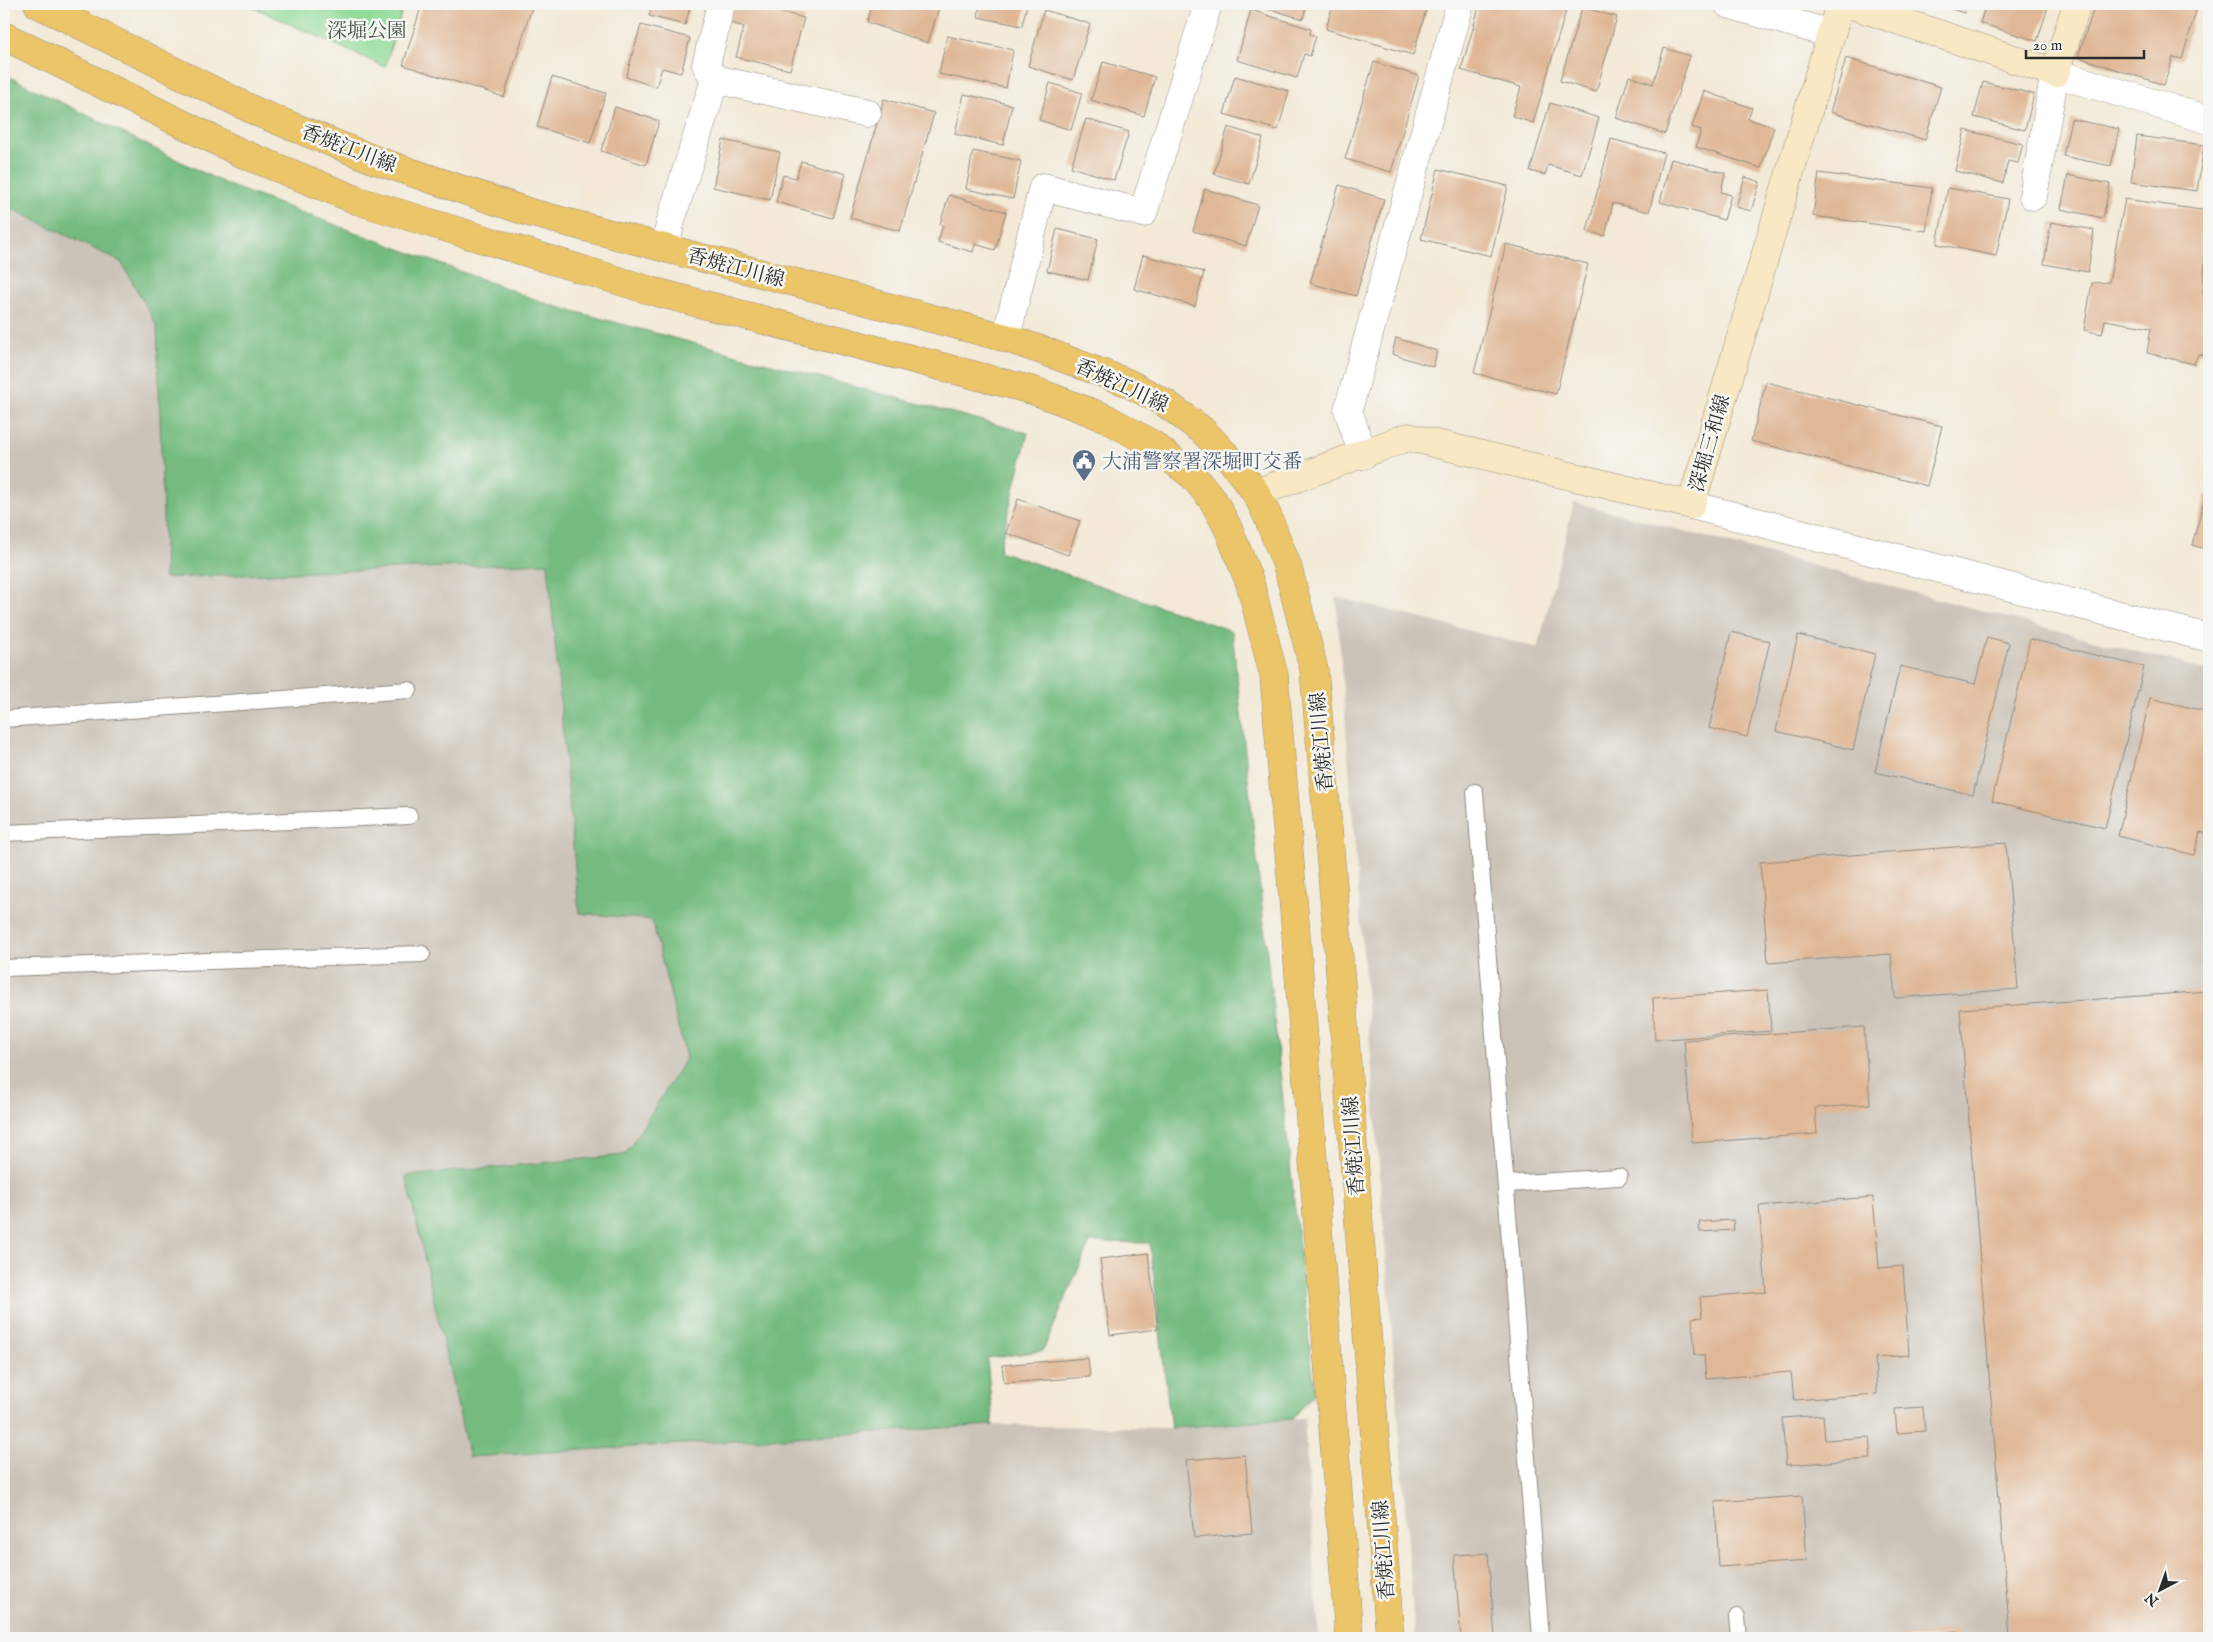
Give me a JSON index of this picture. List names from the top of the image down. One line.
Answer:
{"streets":{"main road":["香焼江川線","深堀三和線"]},"crossings":[["香焼江川線","深堀三和線"]],"parks":["深堀公園"],"places":{"public building":["大浦警察署深堀町交番"]},"scale_bar":"20 m","north":"bottom left"}
